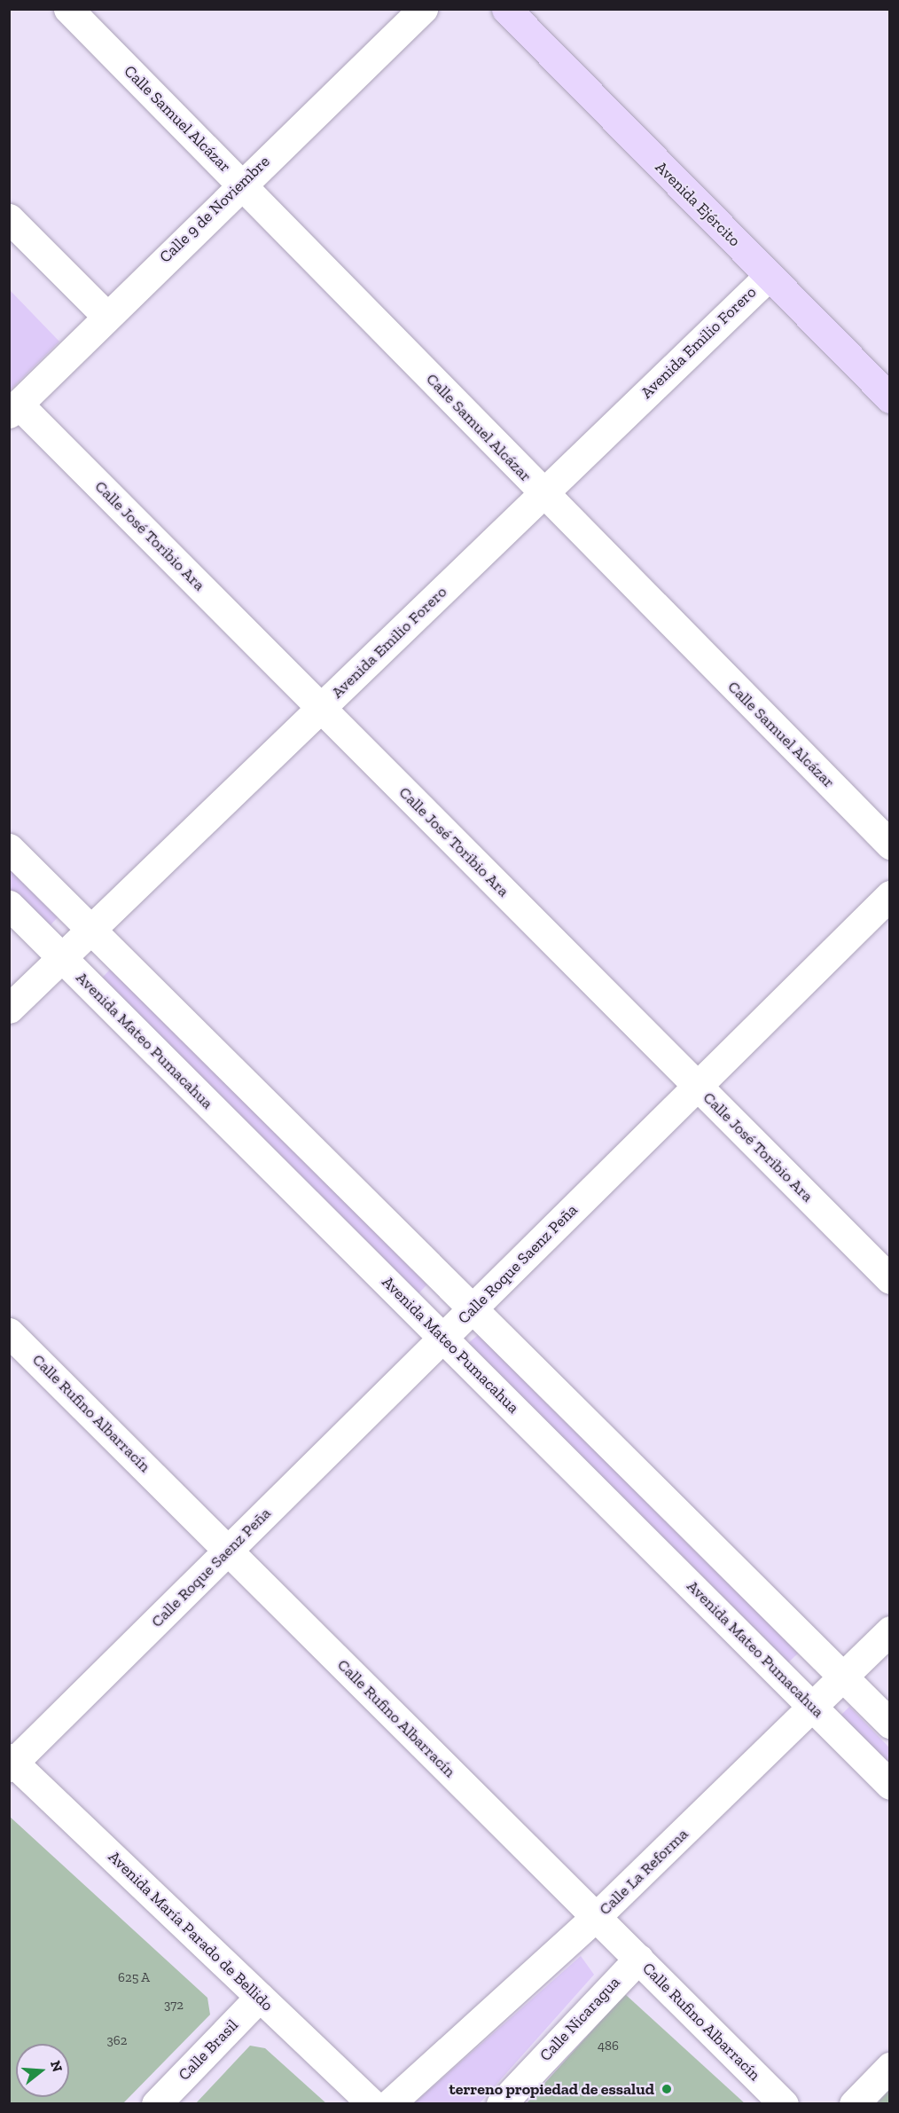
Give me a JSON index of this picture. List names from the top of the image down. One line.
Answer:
{"streets":{"main road":["Avenida Ejército"],"street":["Calle Samuel Alcázar","Calle 9 de Noviembre","Avenida Emilio Forero","Calle José Toribio Ara","Avenida Mateo Pumacahua","Calle Roque Saenz Peña","Calle Rufino Albarracín","Calle La Reforma","Avenida María Parado de Bellido","Calle Nicaragua","Calle Brasil"]},"crossings":[["Calle Samuel Alcázar","Calle 9 de Noviembre"],["Calle Samuel Alcázar","Avenida Emilio Forero"],["Avenida Ejército","Avenida Emilio Forero"],["Calle 9 de Noviembre","Calle José Toribio Ara"],["Avenida Emilio Forero","Calle José Toribio Ara"],["Avenida Emilio Forero","Avenida Mateo Pumacahua"],["Calle José Toribio Ara","Calle Roque Saenz Peña"],["Avenida Mateo Pumacahua","Calle Roque Saenz Peña"],["Avenida Mateo Pumacahua","Calle La Reforma"],["Calle Roque Saenz Peña","Calle Rufino Albarracín"],["Calle Roque Saenz Peña","Avenida María Parado de Bellido"],["Calle Rufino Albarracín","Calle La Reforma"],["Calle Rufino Albarracín","Calle Nicaragua"],["Avenida María Parado de Bellido","Calle Brasil"]],"places":["terreno propiedad de essalud"],"house_numbers":["625 A","372","362","486"],"north":"right"}
